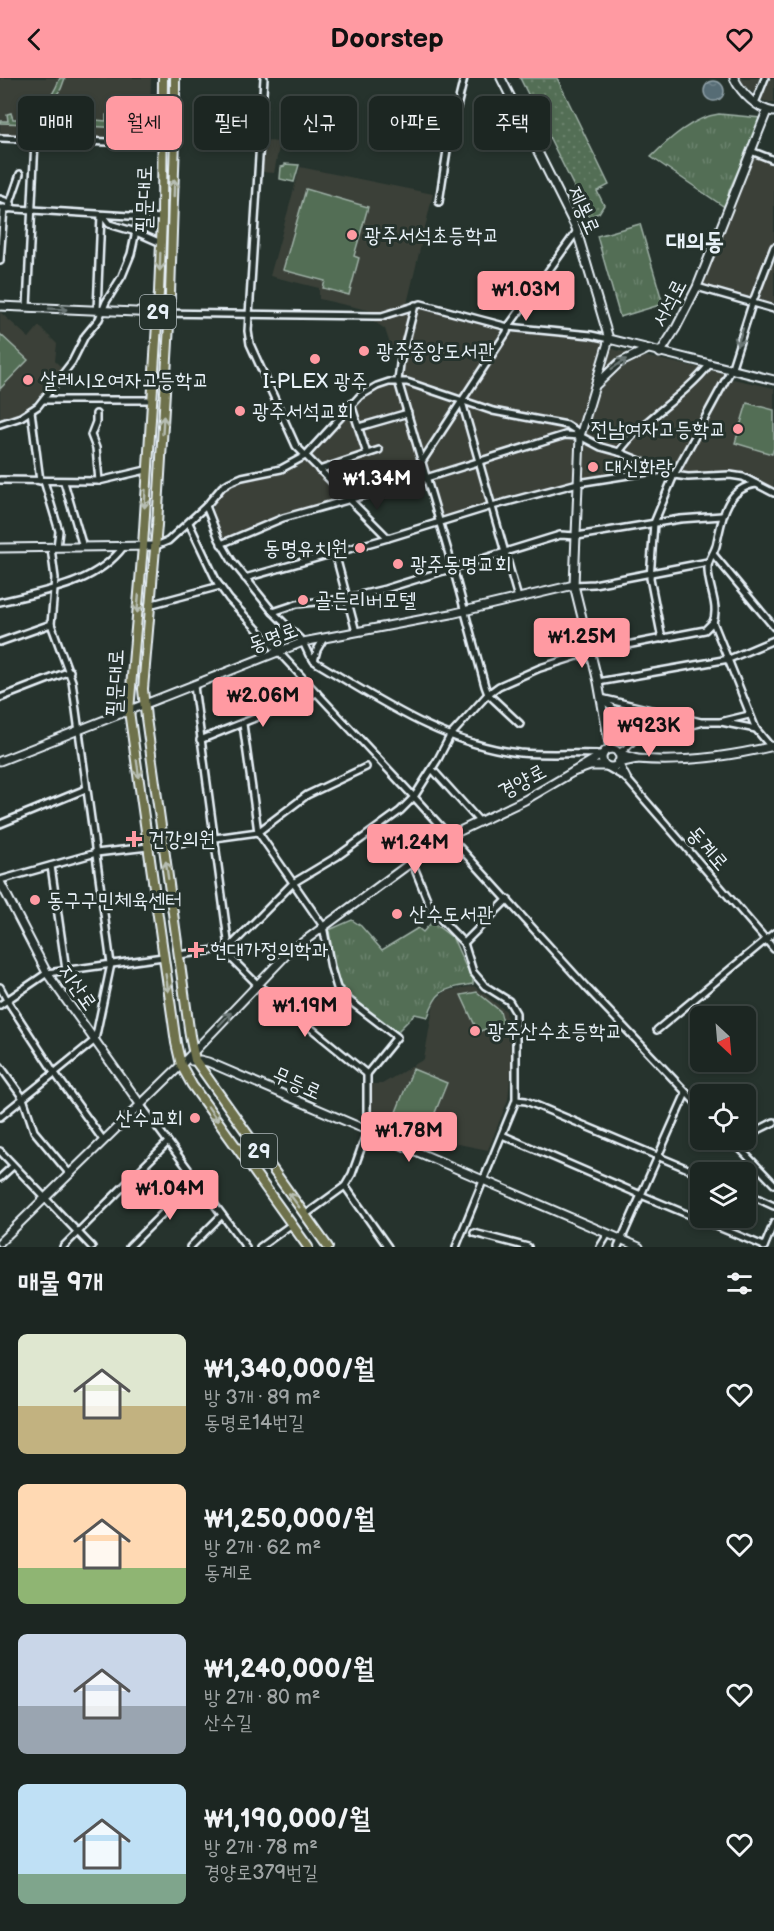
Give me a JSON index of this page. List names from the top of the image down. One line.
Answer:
{"streets":{"main road":["필문대로","29"],"street":["제봉로","서석로","동명로","경양로","동계로","지산로","무등로"]},"crossings":[["필문대로","동명로"],["필문대로","경양로"],["필문대로","무등로"],["경양로","동계로"],["경양로","무등로"]],"districts":["대의동"],"places":{"other":["광주서석초등학교","광주중앙도서관","I-PLEX 광주","살레시오여자고등학교","광주서석교회","전남여자고등학교","대신화랑","동명유치원","광주동명교회","골든리버모텔","동구구민체육센터","산수도서관","광주산수초등학교","산수교회"],"health":["건강의원","현대가정의학과"]},"north":"bottom right","page":{"header":"Doorstep","chip":["매매","월세","필터","신규","아파트","주택"],"price":["₩1.03M","₩1.34M","₩1.25M","₩2.06M","₩923K","₩1.24M","₩1.19M","₩1.78M","₩1.04M"],"heading":"매물 9개","list":[{"name":"₩1,340,000/월","note":"방 3개 · 89 m² · 동명로14번길"},{"name":"₩1,250,000/월","note":"방 2개 · 62 m² · 동계로"},{"name":"₩1,240,000/월","note":"방 2개 · 80 m² · 산수길"},{"name":"₩1,190,000/월","note":"방 2개 · 78 m² · 경양로379번길"}]}}
